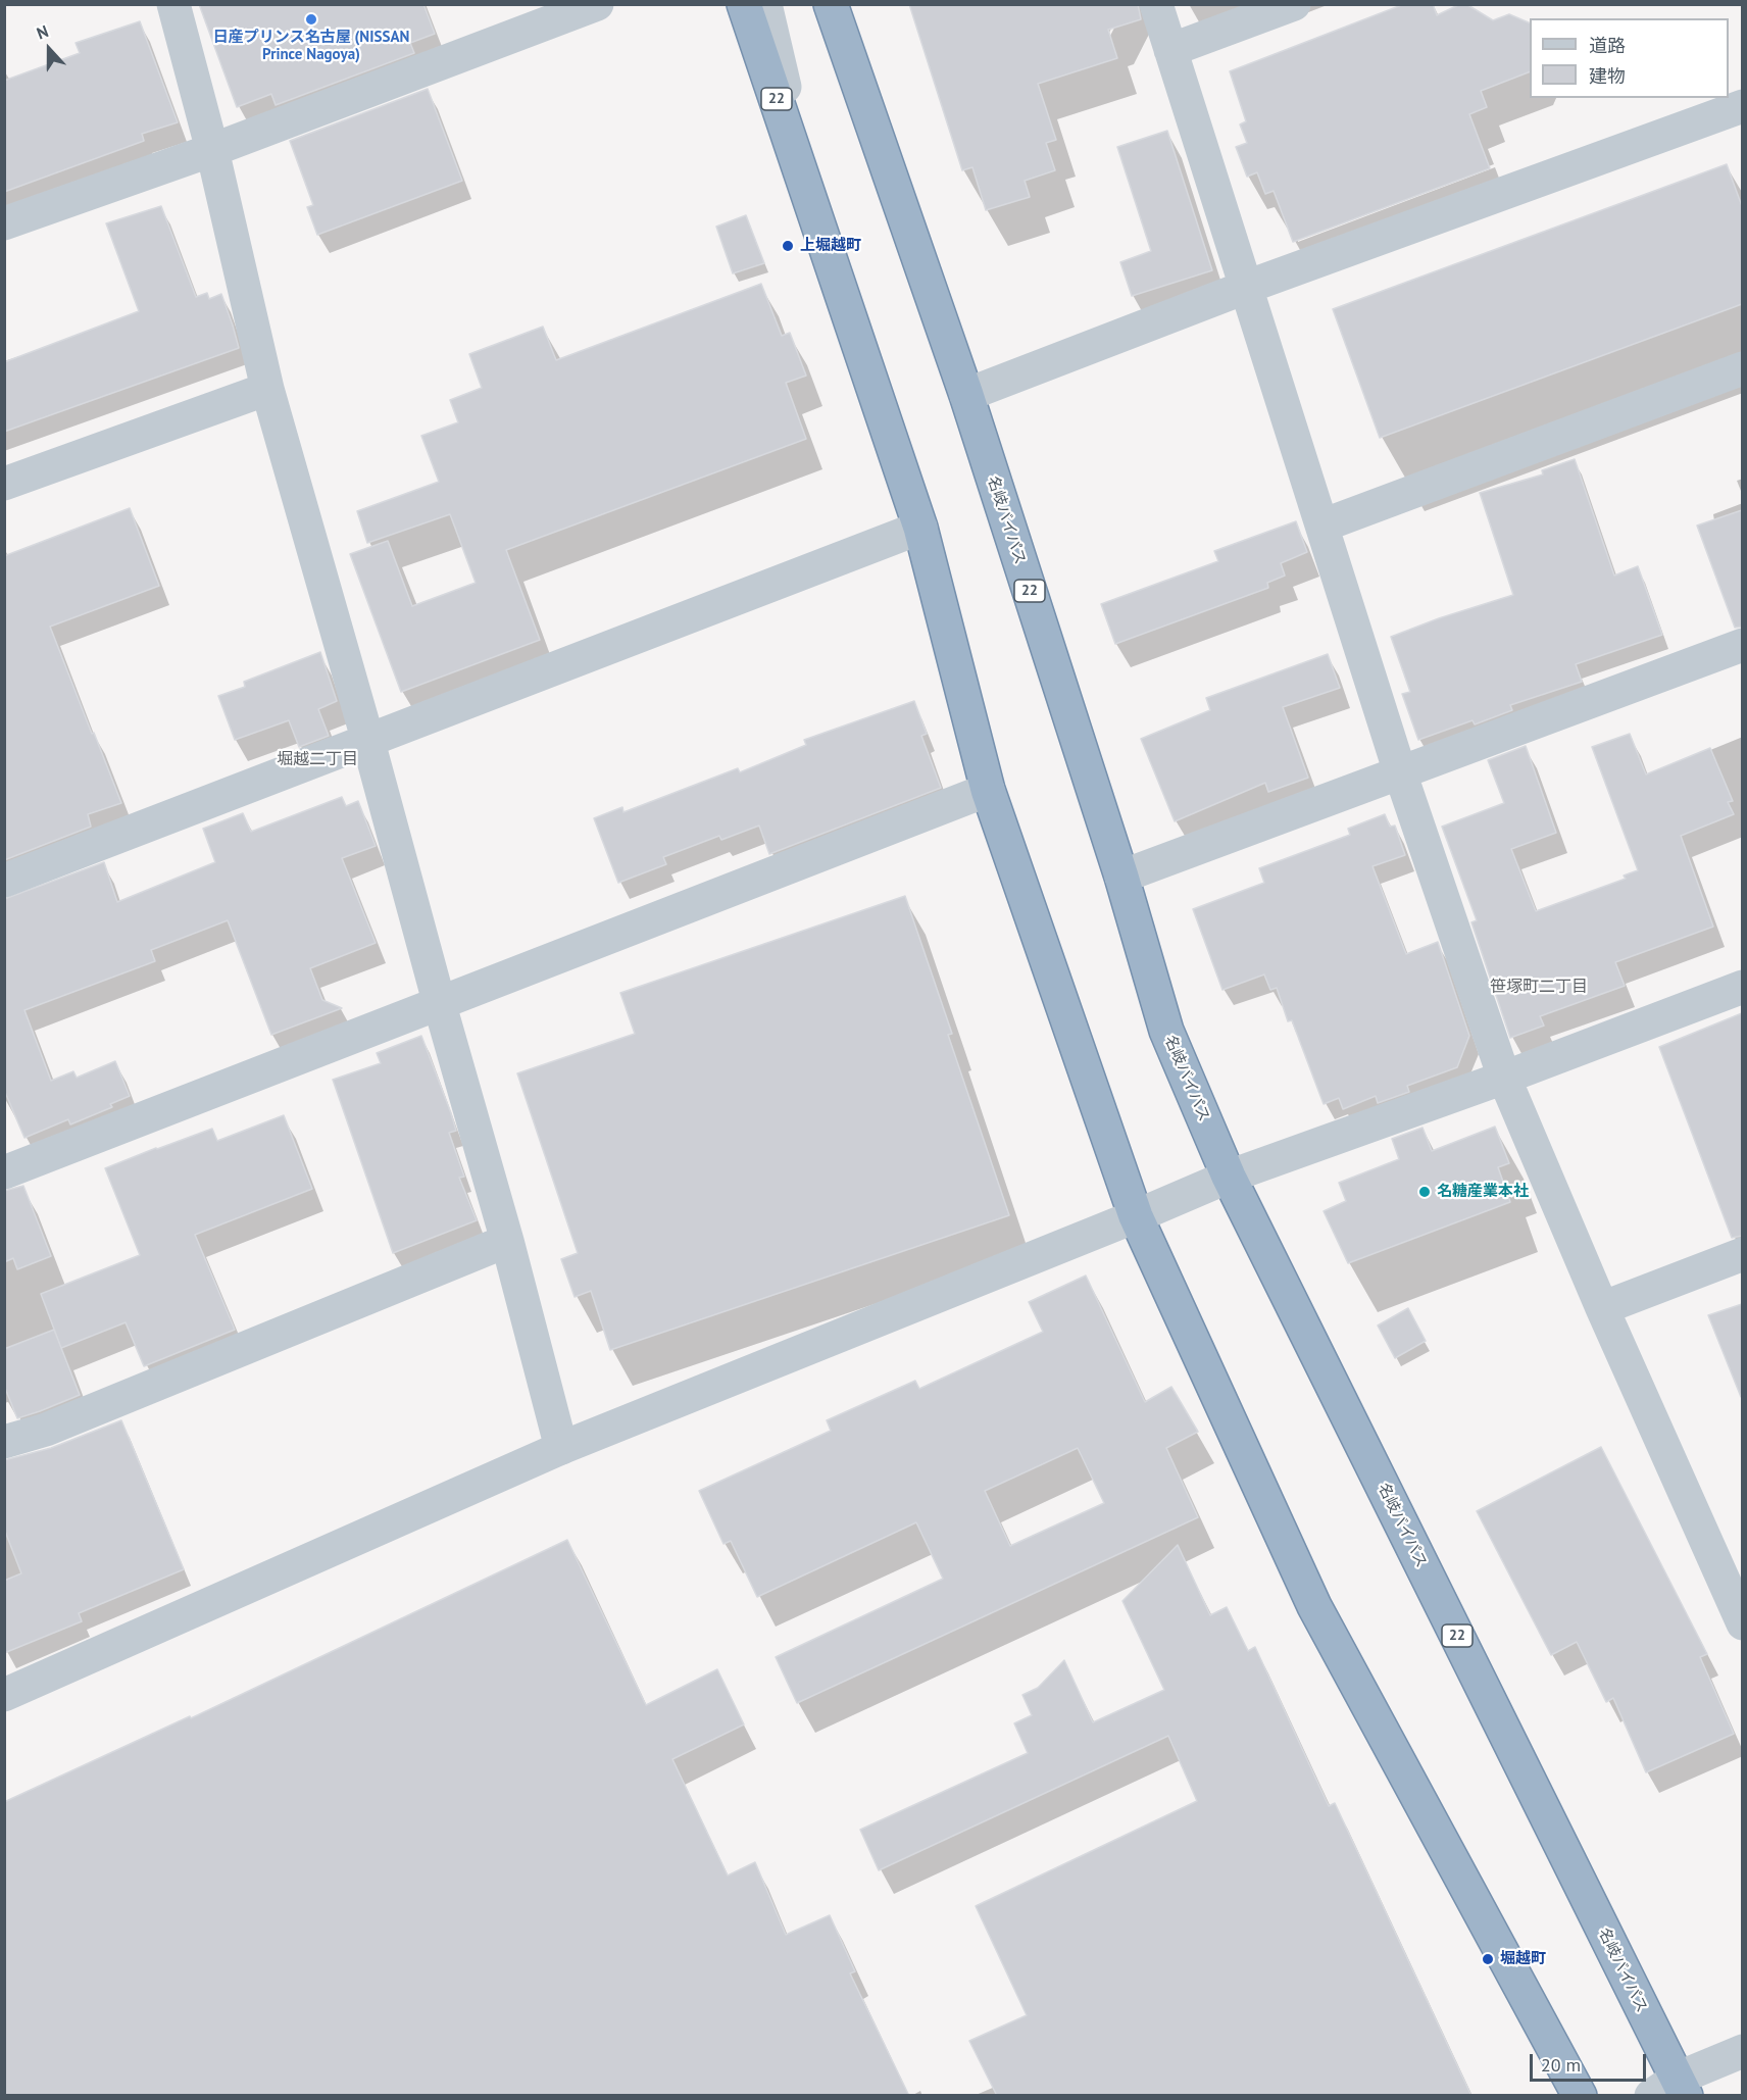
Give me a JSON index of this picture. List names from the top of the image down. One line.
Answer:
{"streets":{"highway":["22","名岐バイパス"]},"districts":["堀越二丁目","笹塚町二丁目"],"places":["日産プリンス名古屋 (NISSAN Prince Nagoya)","上堀越町","名糖産業本社","堀越町"],"legend":["道路","建物"],"scale_bar":"20 m","north":"top"}
